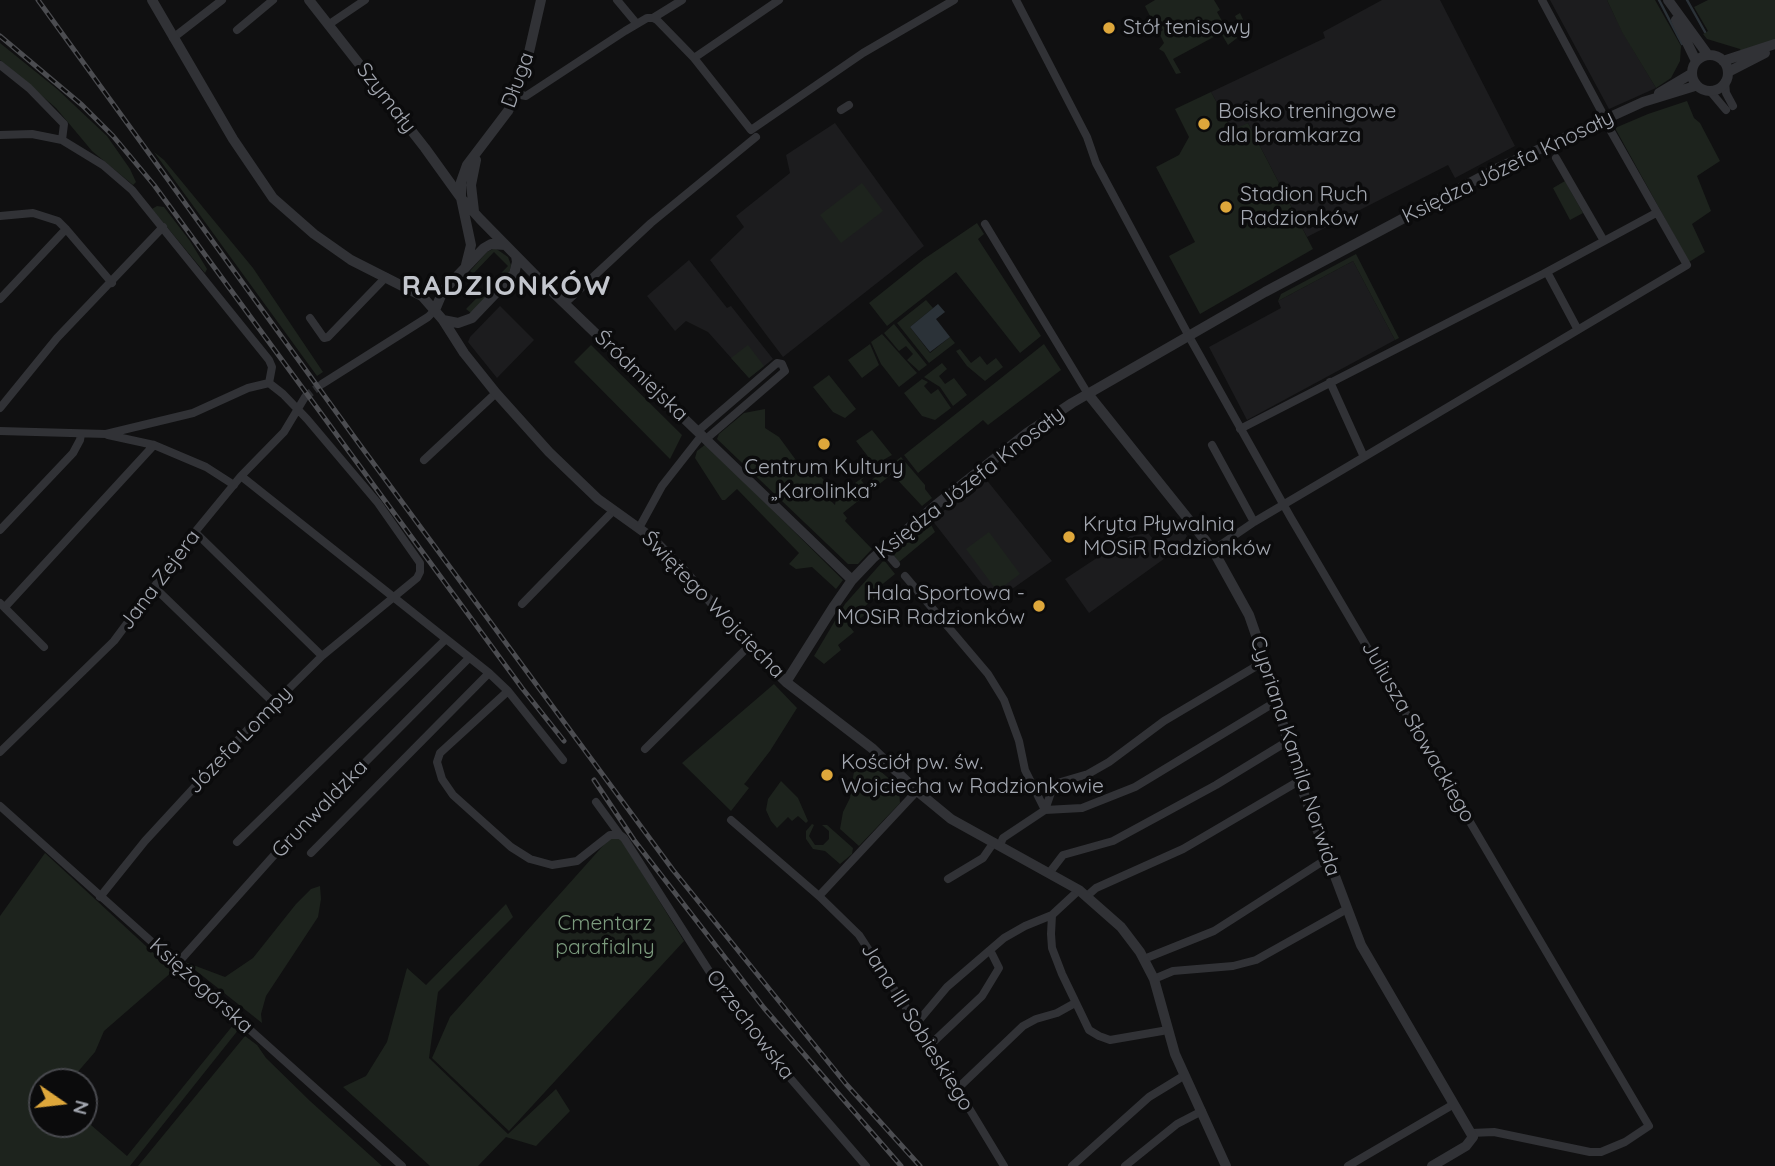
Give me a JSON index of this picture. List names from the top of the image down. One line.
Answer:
{"streets":{"street":["Długa","Szymały","Księdza Józefa Knosały","Śródmiejska","Jana Zejera","Świętego Wojciecha","Juliusza Słowackiego","Józefa Lompy","Cypriana Kamila Norwida","Grunwaldzka","Księżogórska","Orzechowska","Jana III Sobieskiego"]},"crossings":[["Długa","Śródmiejska"],["Szymały","Śródmiejska"],["Księdza Józefa Knosały","Śródmiejska"],["Księdza Józefa Knosały","Świętego Wojciecha"],["Księdza Józefa Knosały","Juliusza Słowackiego"],["Księdza Józefa Knosały","Cypriana Kamila Norwida"],["Śródmiejska","Świętego Wojciecha"],["Jana Zejera","Józefa Lompy"],["Juliusza Słowackiego","Cypriana Kamila Norwida"],["Józefa Lompy","Księżogórska"],["Grunwaldzka","Księżogórska"]],"districts":["RADZIONKÓW"],"parks":["Cmentarz parafialny"],"places":["Stół tenisowy","Boisko treningowe dla bramkarza","Stadion Ruch Radzionków","Centrum Kultury „Karolinka”","Kryta Pływalnia MOSiR Radzionków","Hala Sportowa - MOSiR Radzionków","Kościół pw. św. Wojciecha w Radzionkowie"],"north":"right"}
